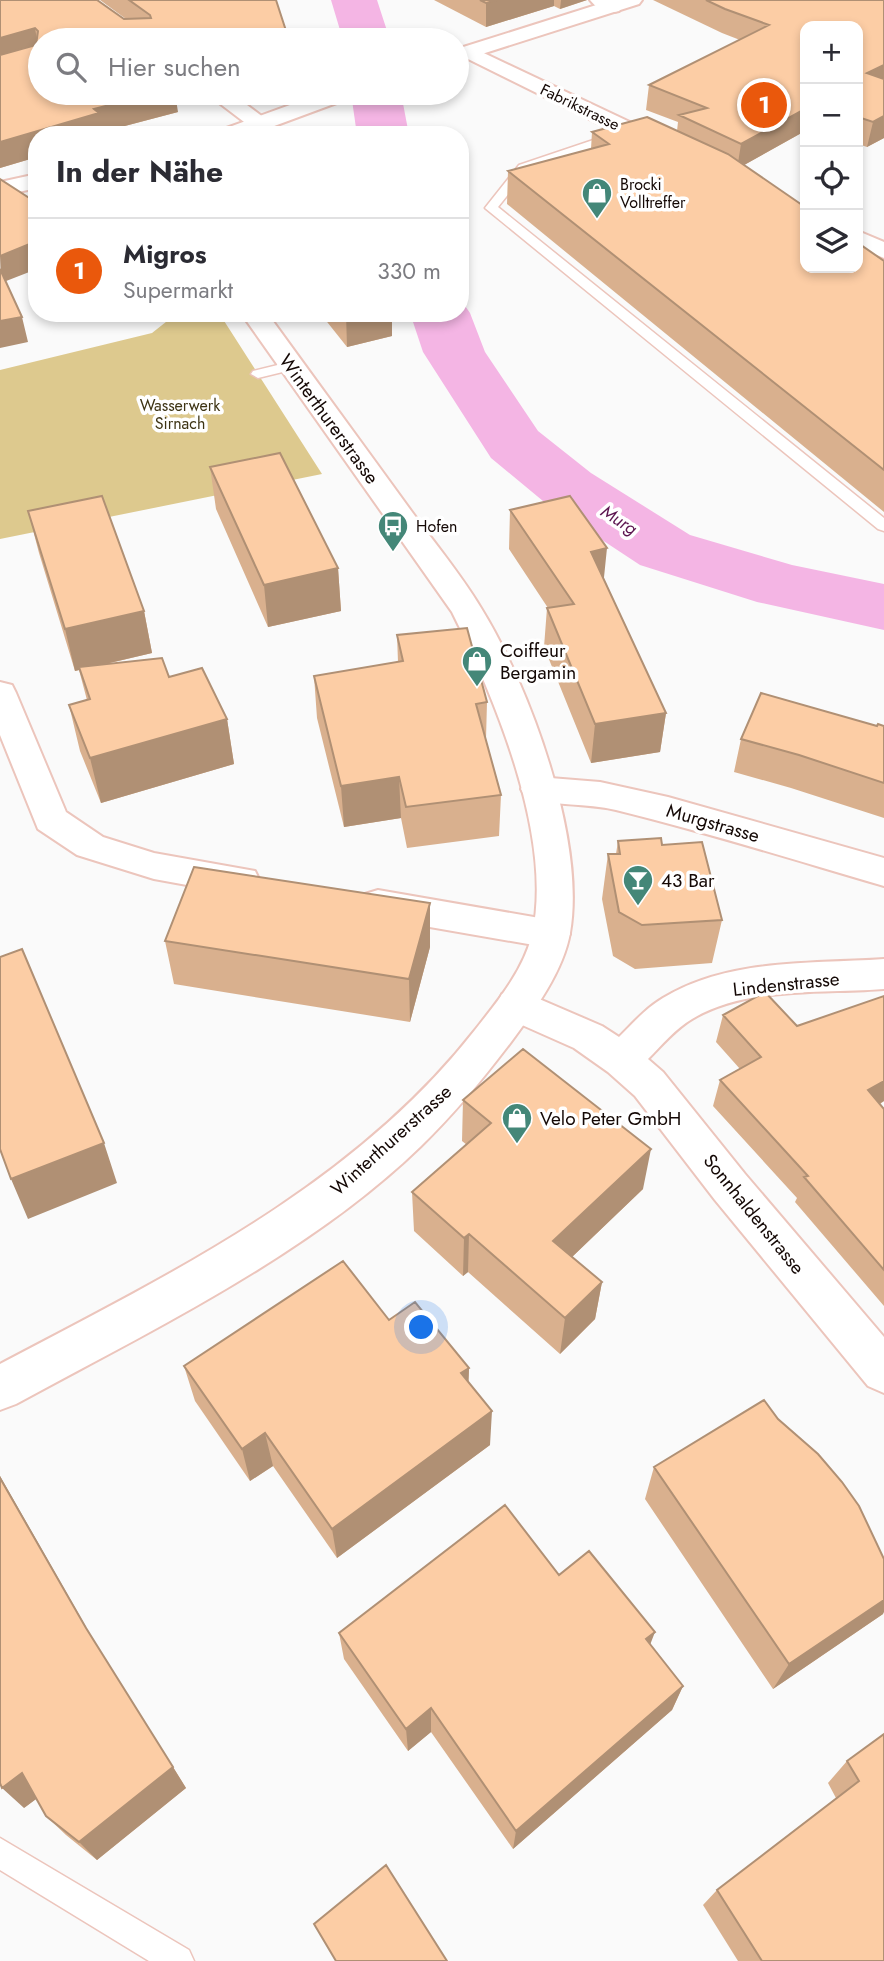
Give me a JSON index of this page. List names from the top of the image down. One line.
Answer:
{"streets":{"street":["Fabrikstrasse","Winterthurerstrasse","Murgstrasse","Lindenstrasse","Sonnhaldenstrasse"]},"crossings":[["Winterthurerstrasse","Murgstrasse"],["Lindenstrasse","Sonnhaldenstrasse"]],"water":["Murg"],"parks":["Wasserwerk Sirnach"],"places":{"shop":["Brocki Volltreffer","Coiffeur Bergamin","Velo Peter GmbH"],"bus stop":["Hofen"],"bar":["43 Bar"]},"page":{"map_buttons":["+","−"],"search":"Hier suchen","pins":"1","heading":"In der Nähe","list":[{"mark":"1","name":"Migros","note":"Supermarkt","value":"330 m"}]}}
